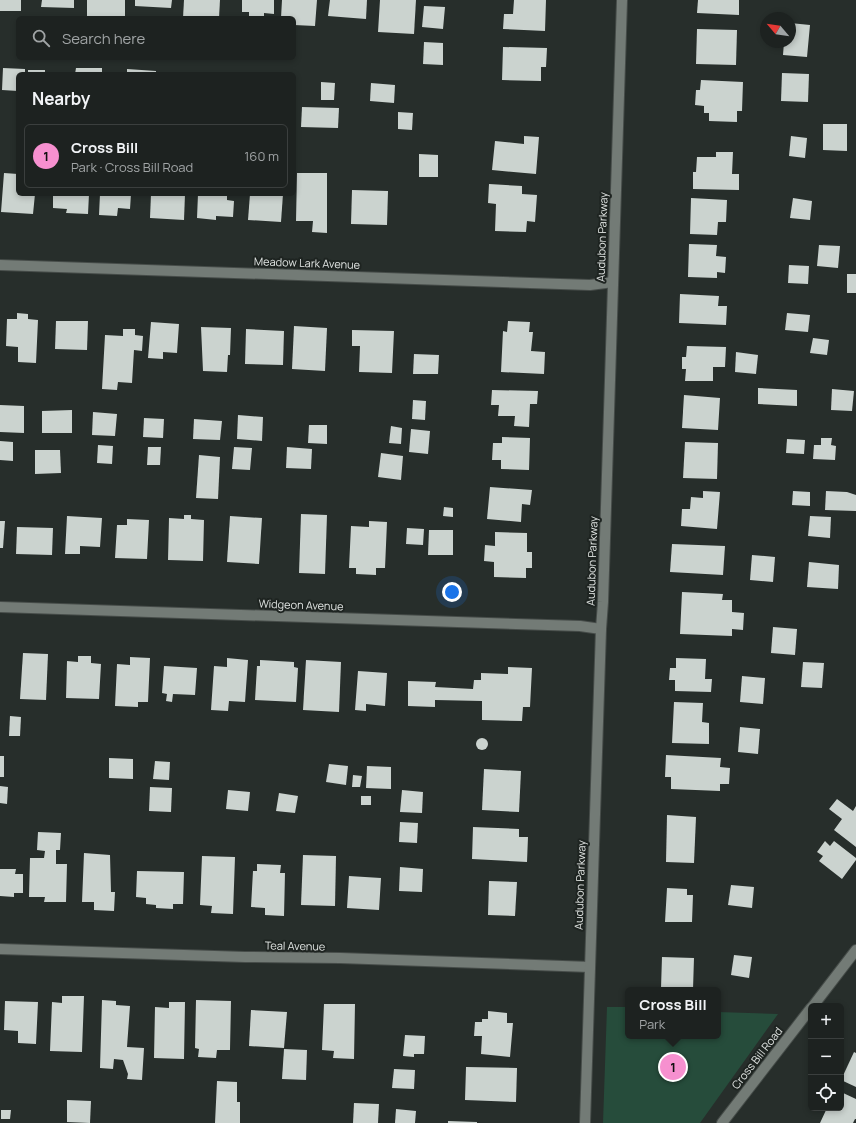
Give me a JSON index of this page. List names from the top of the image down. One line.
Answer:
{"streets":{"street":["Audubon Parkway","Meadow Lark Avenue","Widgeon Avenue","Teal Avenue","Cross Bill Road"]},"crossings":[["Audubon Parkway","Meadow Lark Avenue"],["Audubon Parkway","Widgeon Avenue"],["Audubon Parkway","Teal Avenue"]],"north":"top left","page":{"search":"Search here","heading":"Nearby","list":[{"mark":"1","name":"Cross Bill","note":"Park · Cross Bill Road","value":"160 m"}],"popup":["Cross Bill","Park"],"map_buttons":["+","−"],"pins":"1"}}
